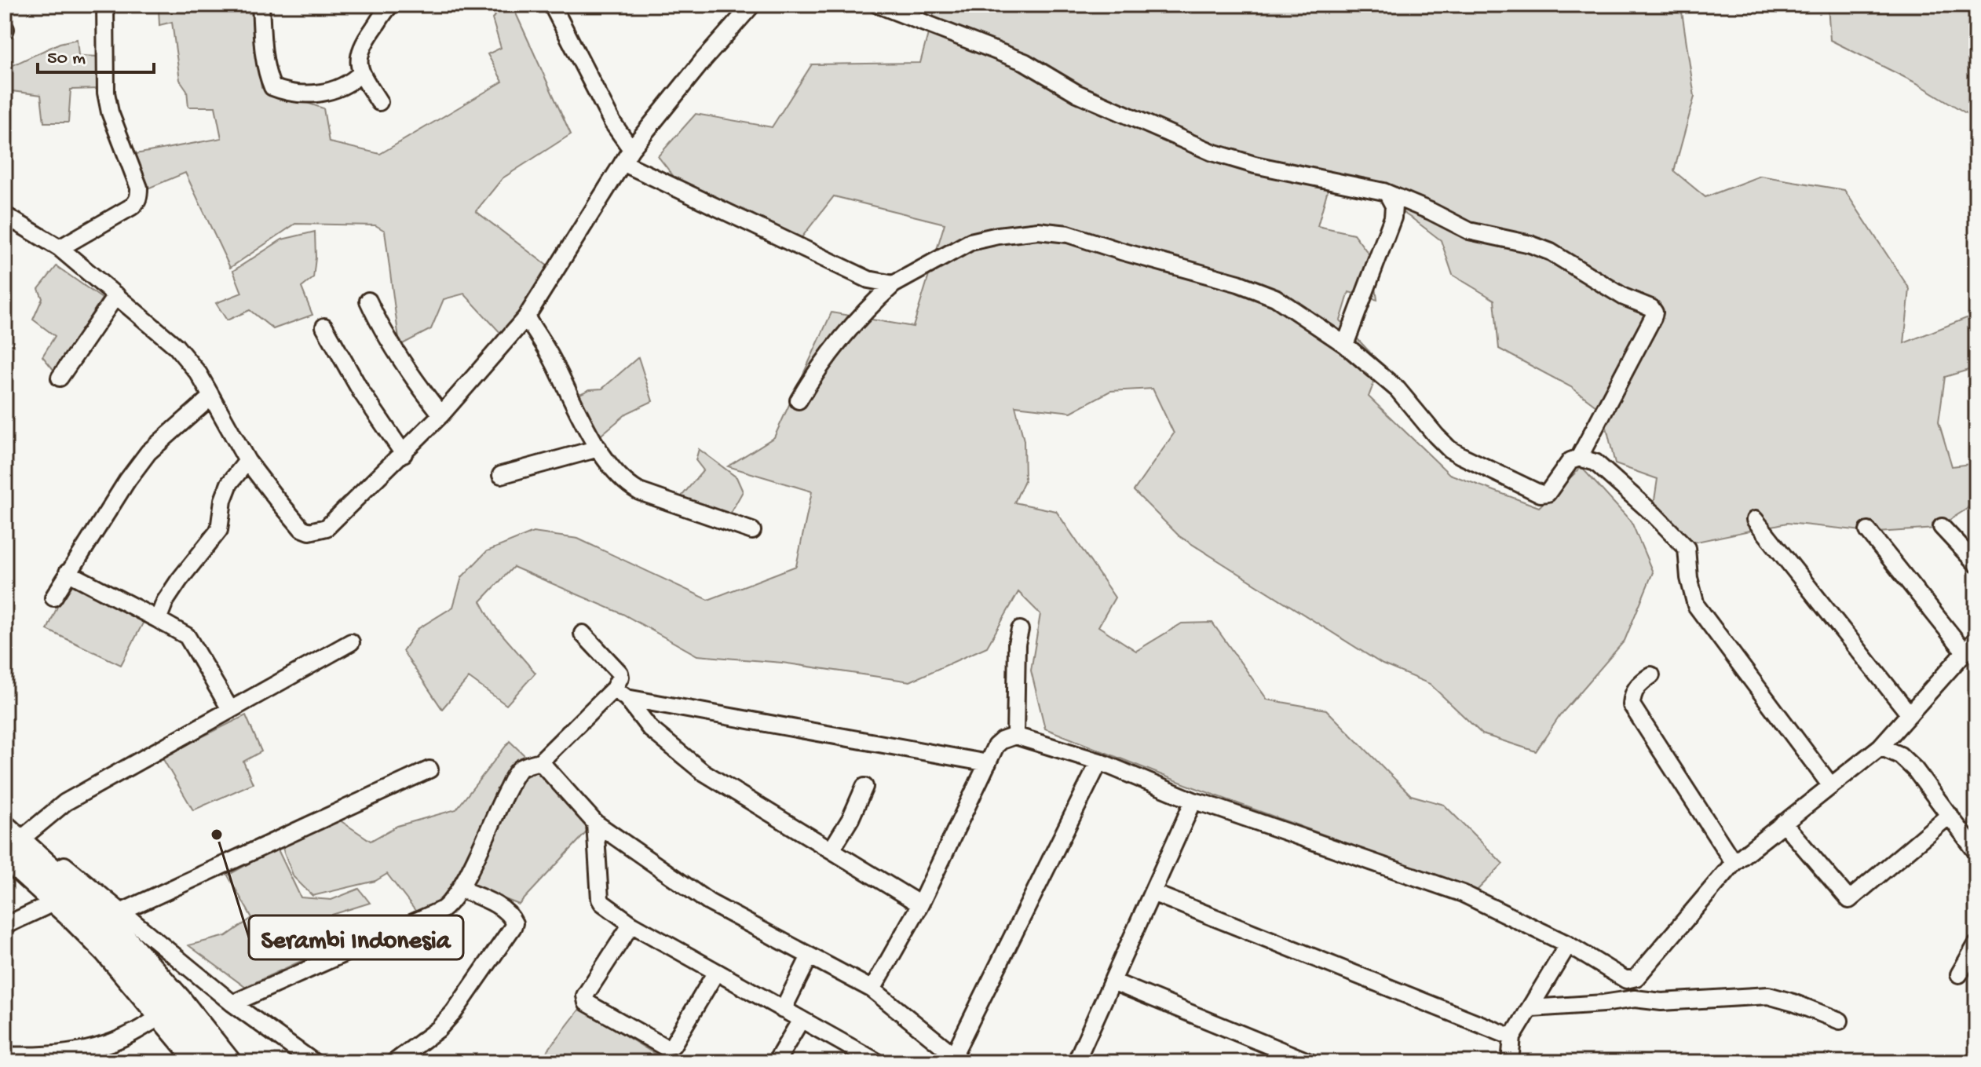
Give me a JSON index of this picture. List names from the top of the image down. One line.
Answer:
{"places":["Serambi Indonesia"],"scale_bar":"50 m"}
